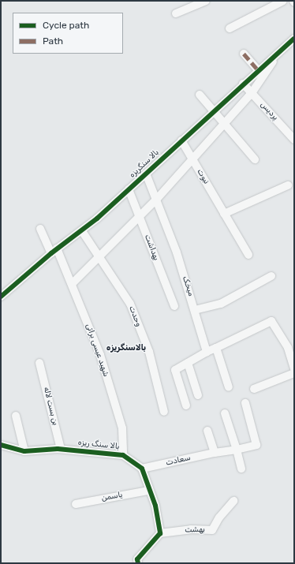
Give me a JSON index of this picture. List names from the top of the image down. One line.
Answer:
{"streets":{"street":["پردیس","بالا سنگریزه","نبوت","بهداشت","میخک","وحدت","شهید عیسی براتی","بن بست لاله","بالا سنگ ریزه","سعادت","یاسمن","بهشت"]},"crossings":[["پردیس","بالا سنگریزه"],["بالا سنگریزه","نبوت"],["بالا سنگریزه","بهداشت"],["بالا سنگریزه","میخک"],["بالا سنگریزه","وحدت"],["بالا سنگریزه","شهید عیسی براتی"],["شهید عیسی براتی","بالا سنگ ریزه"],["بن بست لاله","بالا سنگ ریزه"],["بالا سنگ ریزه","سعادت"]],"districts":["بالاسنگریزه"],"legend":["Cycle path","Path"]}
